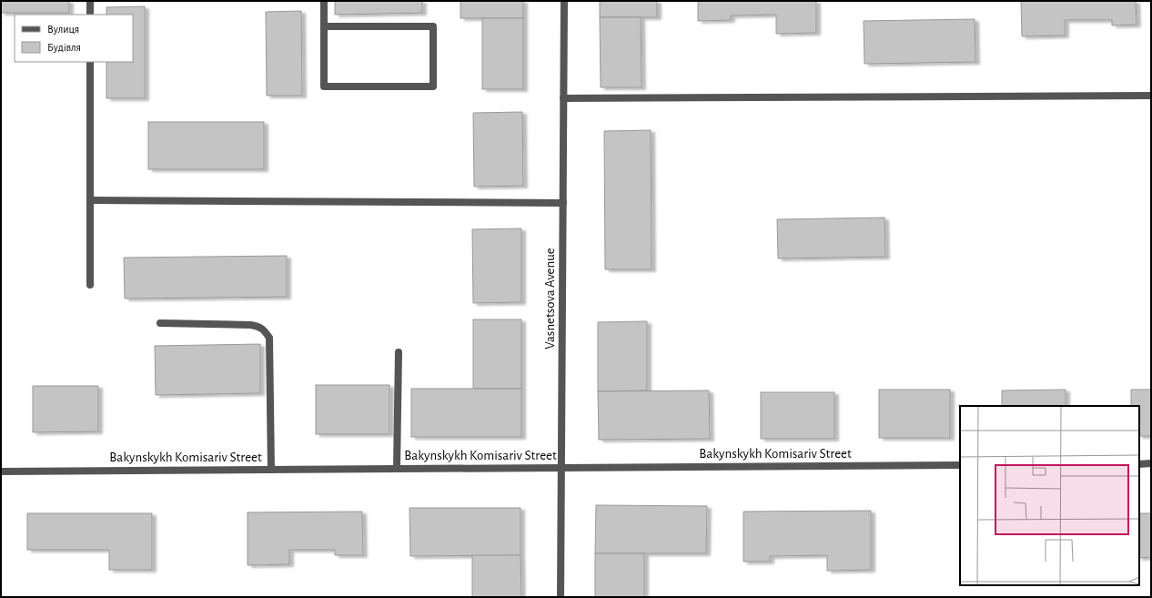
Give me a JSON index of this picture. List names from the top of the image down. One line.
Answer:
{"streets":{"street":["Vasnetsova Avenue","Bakynskykh Komisariv Street"]},"crossings":[["Vasnetsova Avenue","Bakynskykh Komisariv Street"]],"legend":["Вулиця","Будівля"]}
